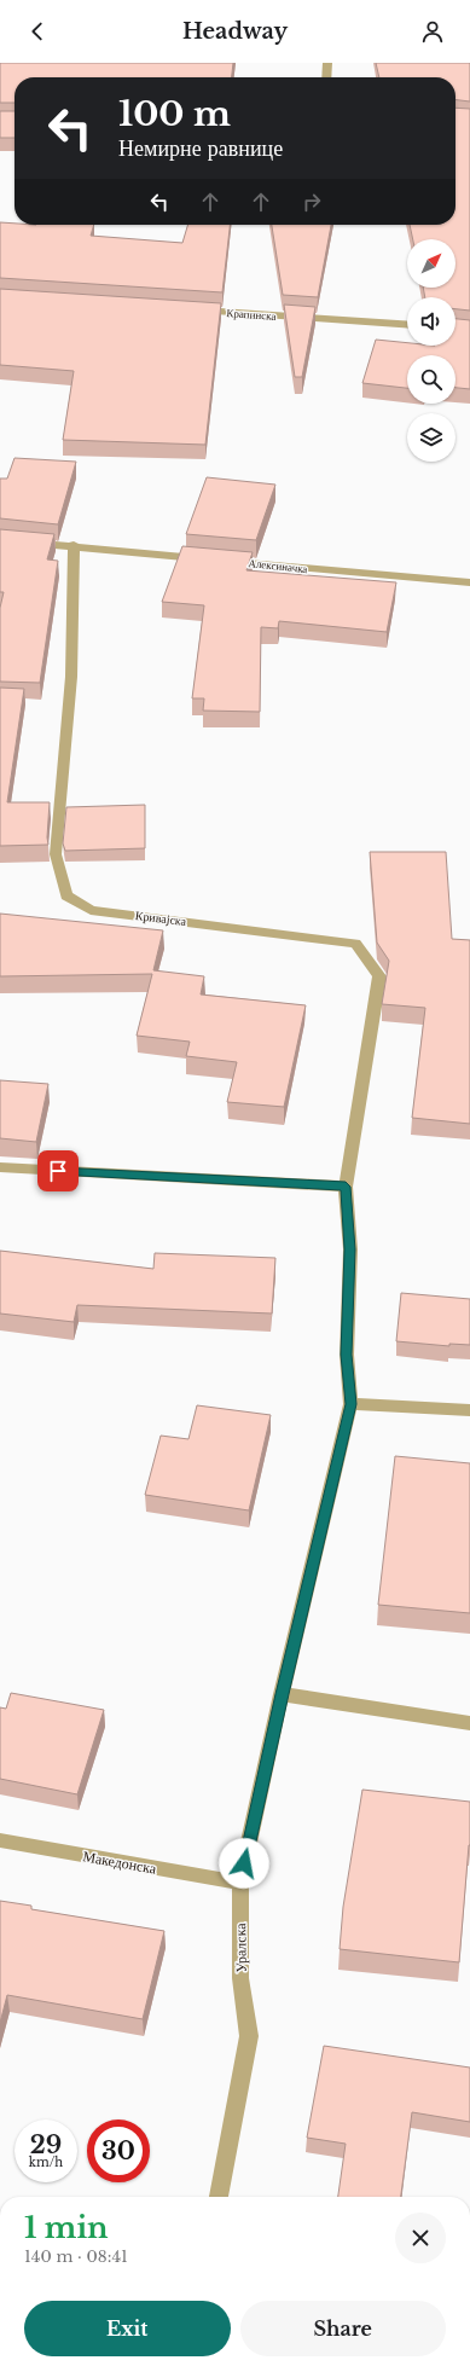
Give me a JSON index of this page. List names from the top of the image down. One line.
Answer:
{"streets":{"street":["Крапинска","Алексиначка","Кривајска","Македонска","Уралска"]},"crossings":[["Кривајска","Уралска"],["Македонска","Уралска"]],"north":"top right","page":{"header":"Headway","turn":["100 m","Немирне равнице"],"speed":"29 km/h","limit":"30","heading":["1 min","140 m · 08:41"],"buttons":["Exit","Share"]}}
